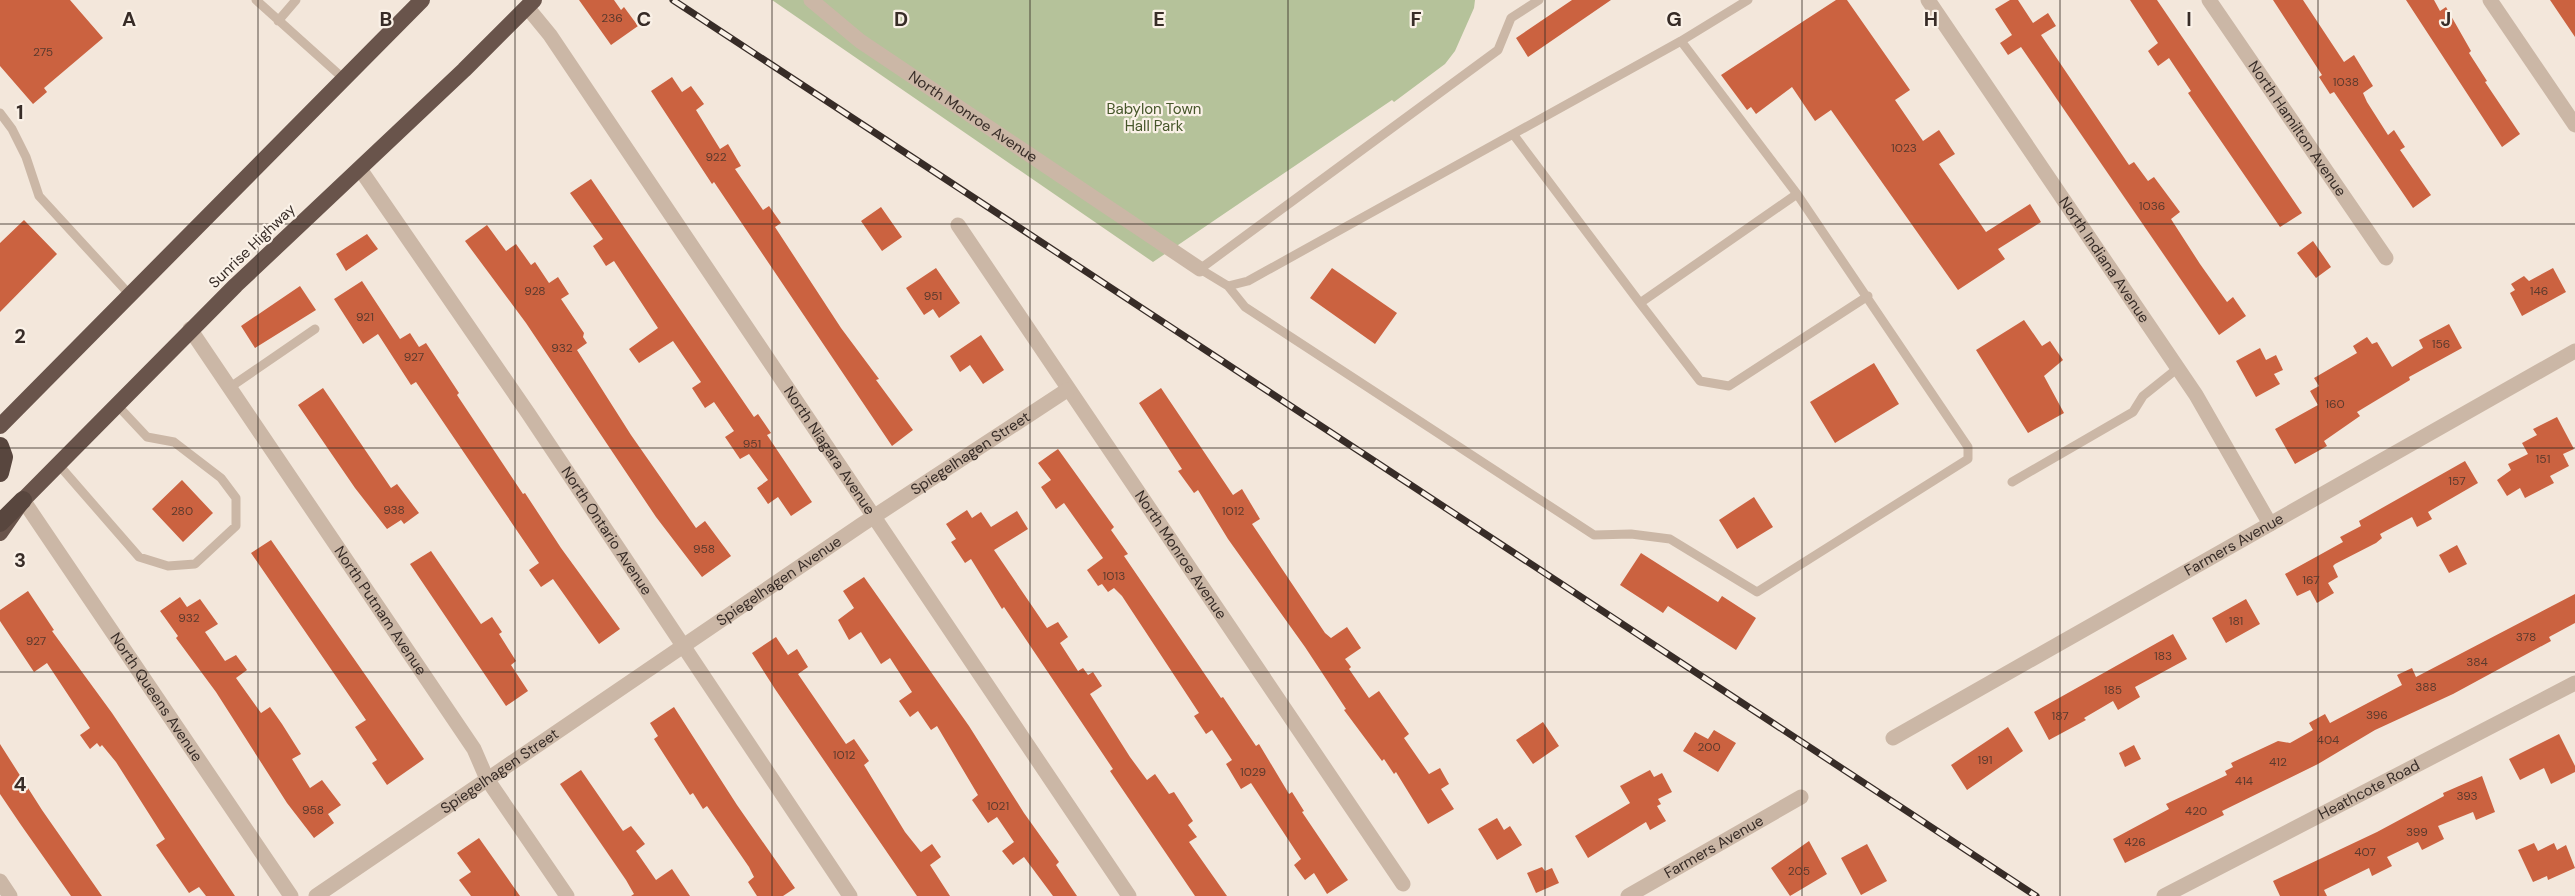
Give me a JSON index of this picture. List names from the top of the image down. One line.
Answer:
{"streets":{"highway":["Sunrise Highway"],"street":["North Monroe Avenue","North Hamilton Avenue","North Indiana Avenue","North Niagara Avenue","Spiegelhagen Street","North Ontario Avenue","Farmers Avenue","Spiegelhagen Avenue","North Putnam Avenue","North Queens Avenue","Heathcote Road"]},"crossings":[["North Monroe Avenue","Spiegelhagen Street"],["Sunrise Highway","North Niagara Avenue"],["Sunrise Highway","North Ontario Avenue"],["Sunrise Highway","North Putnam Avenue"],["Sunrise Highway","North Queens Avenue"],["North Indiana Avenue","Farmers Avenue"],["North Niagara Avenue","Spiegelhagen Street"],["North Niagara Avenue","Spiegelhagen Avenue"],["Spiegelhagen Street","North Ontario Avenue"],["Spiegelhagen Street","Spiegelhagen Avenue"],["Spiegelhagen Street","North Putnam Avenue"],["North Ontario Avenue","Spiegelhagen Avenue"]],"parks":["Babylon Town Hall Park"],"house_numbers":["236","275","1038","1023","922","1036","928","146","951","921","156","932","927","160","951","151","157","938","280","1012","958","1013","167","932","181","378","927","183","384","388","185","396","187","404","200","1012","191","412","1029","414","393","1021","958","420","399","426","407","205"],"grid":{"columns":["A","B","C","D","E","F","G","H","I","J"],"rows":["1","2","3","4"]}}
